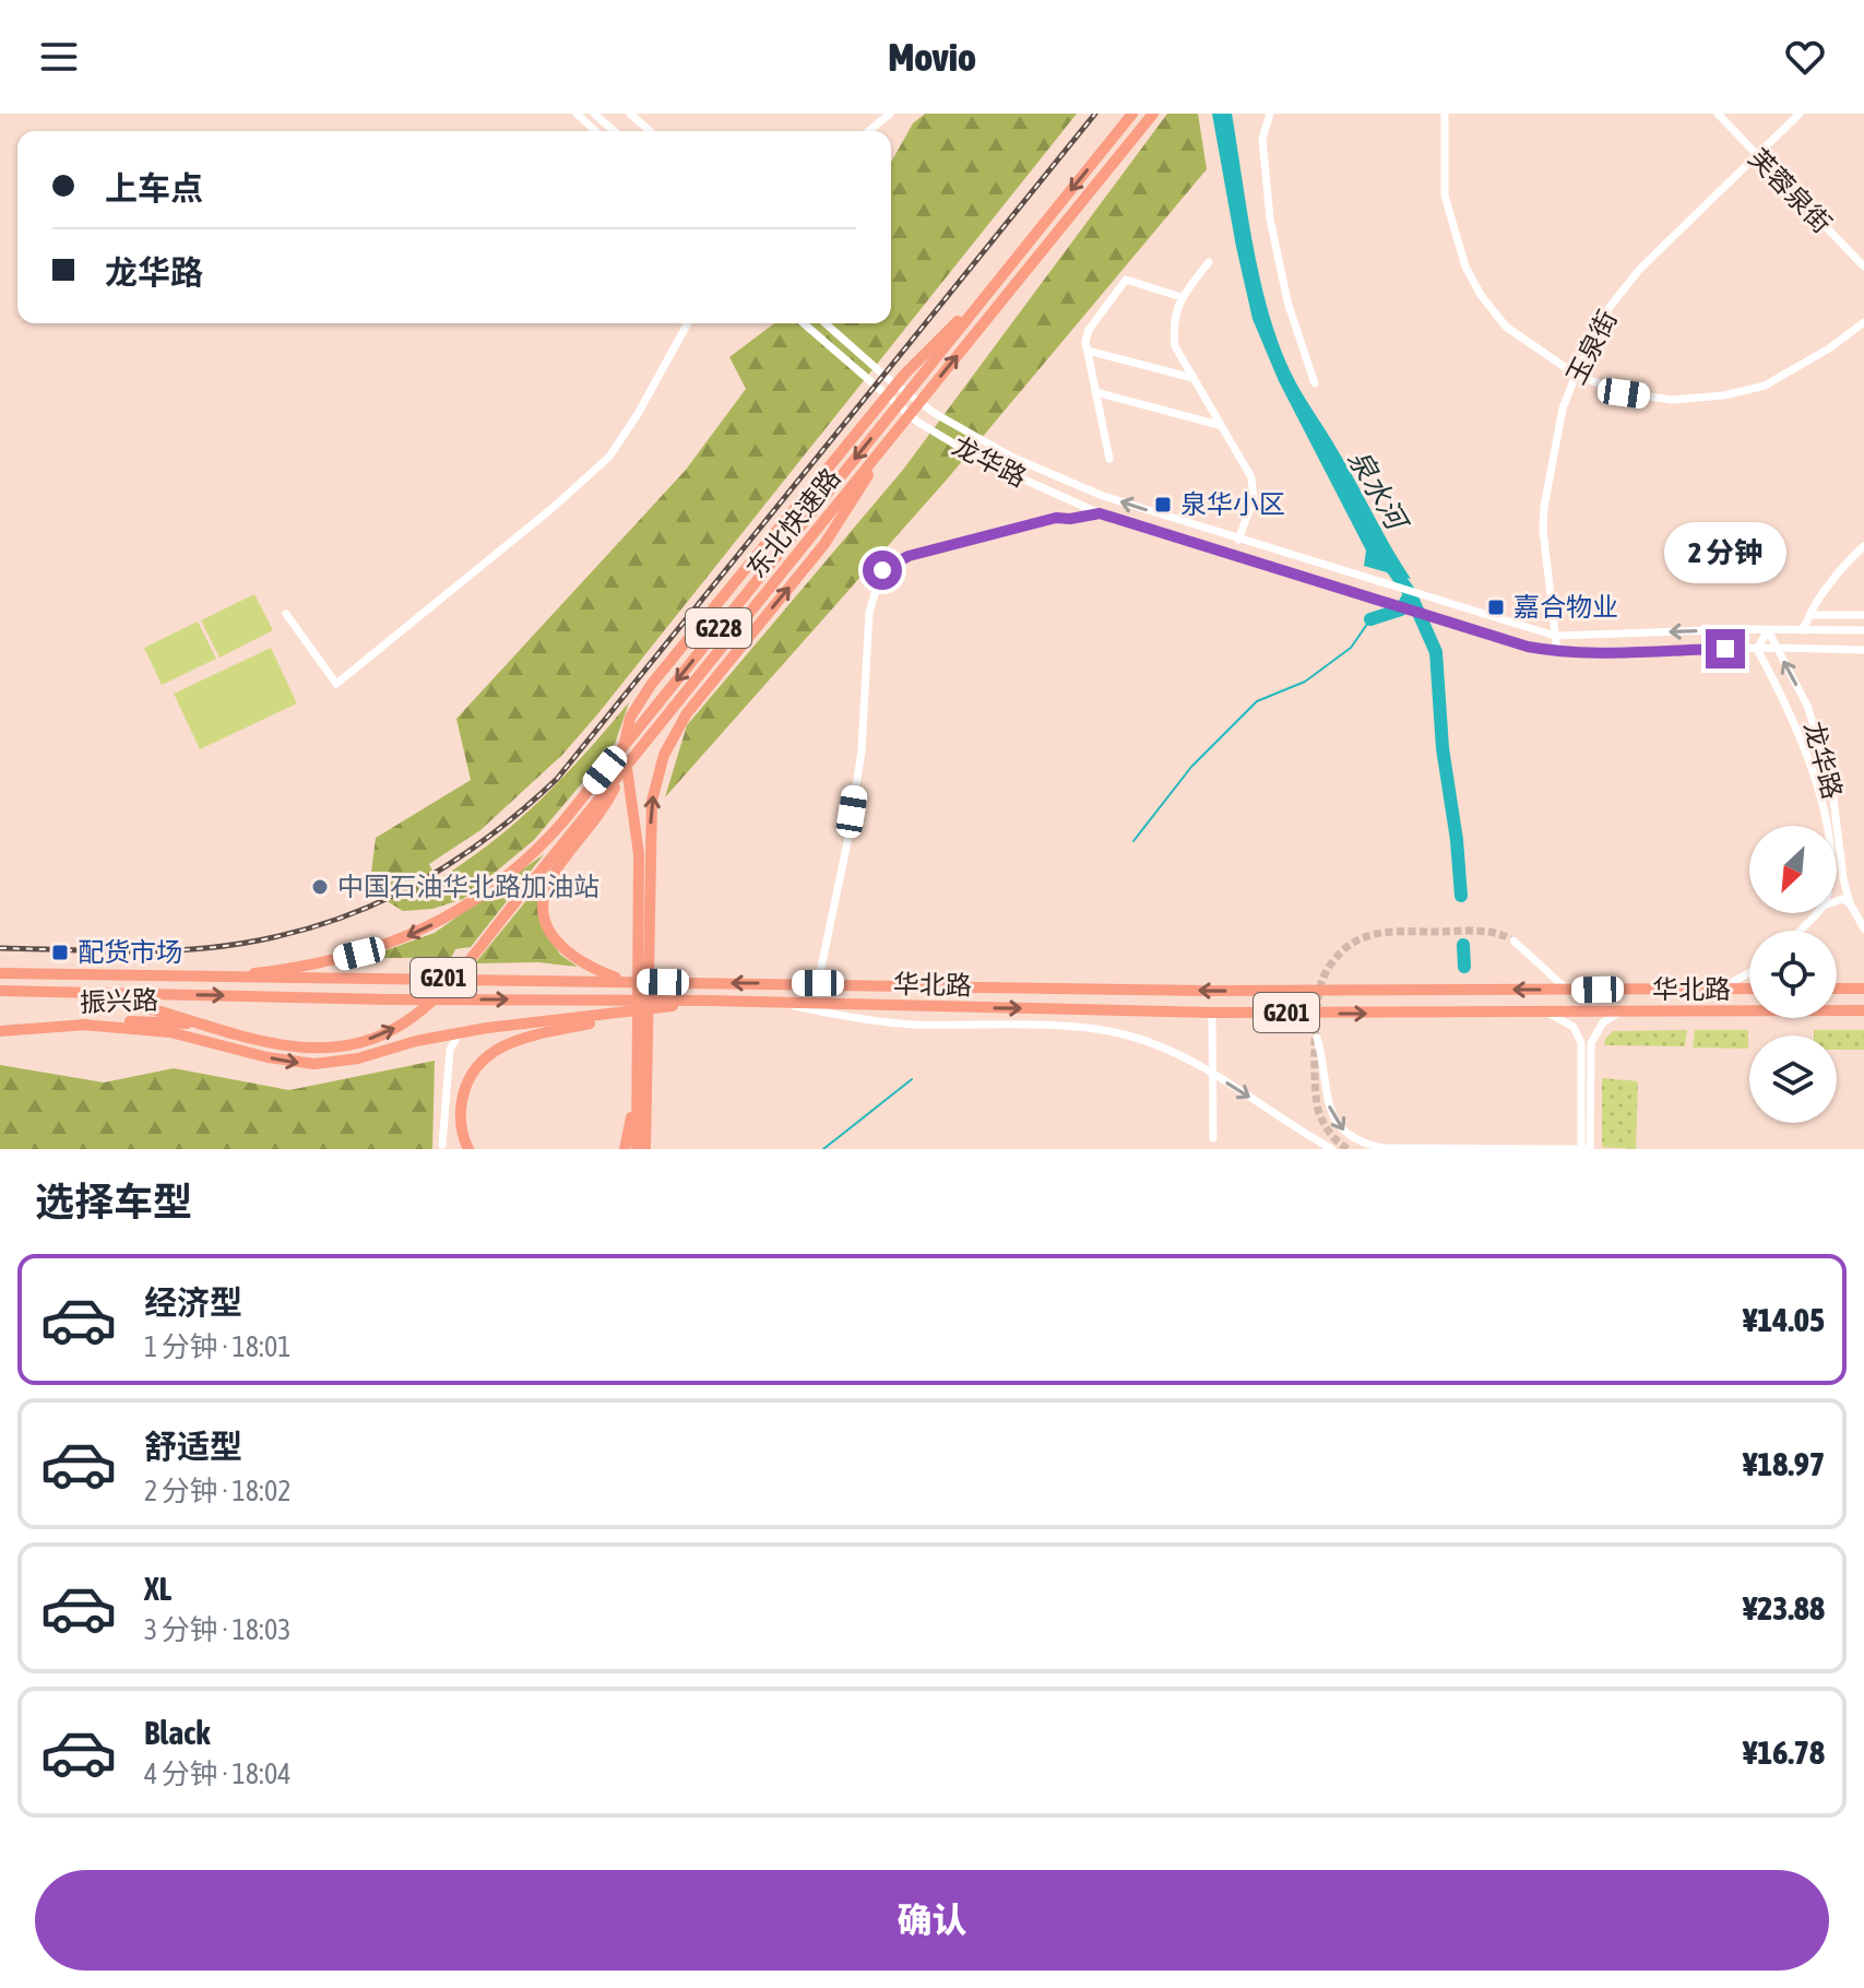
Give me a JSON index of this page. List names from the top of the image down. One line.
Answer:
{"streets":{"highway":["东北快速路","G228","G201","华北路","振兴路"],"street":["芙蓉泉街","玉泉街","龙华路"]},"crossings":[["芙蓉泉街","玉泉街"],["玉泉街","龙华路"],["东北快速路","华北路"],["东北快速路","振兴路"]],"water":["泉水河"],"places":{"transit":["泉华小区","嘉合物业","配货市场"],"other":["中国石油华北路加油站"]},"north":"bottom left","page":{"header":"Movio","banner":["上车点","龙华路"],"bubble":"2 分钟","heading":"选择车型","list":[{"name":"经济型","note":"1 分钟 · 18:01","value":"¥14.05"},{"name":"舒适型","note":"2 分钟 · 18:02","value":"¥18.97"},{"name":"XL","note":"3 分钟 · 18:03","value":"¥23.88"},{"name":"Black","note":"4 分钟 · 18:04","value":"¥16.78"}],"buttons":"确认"}}
